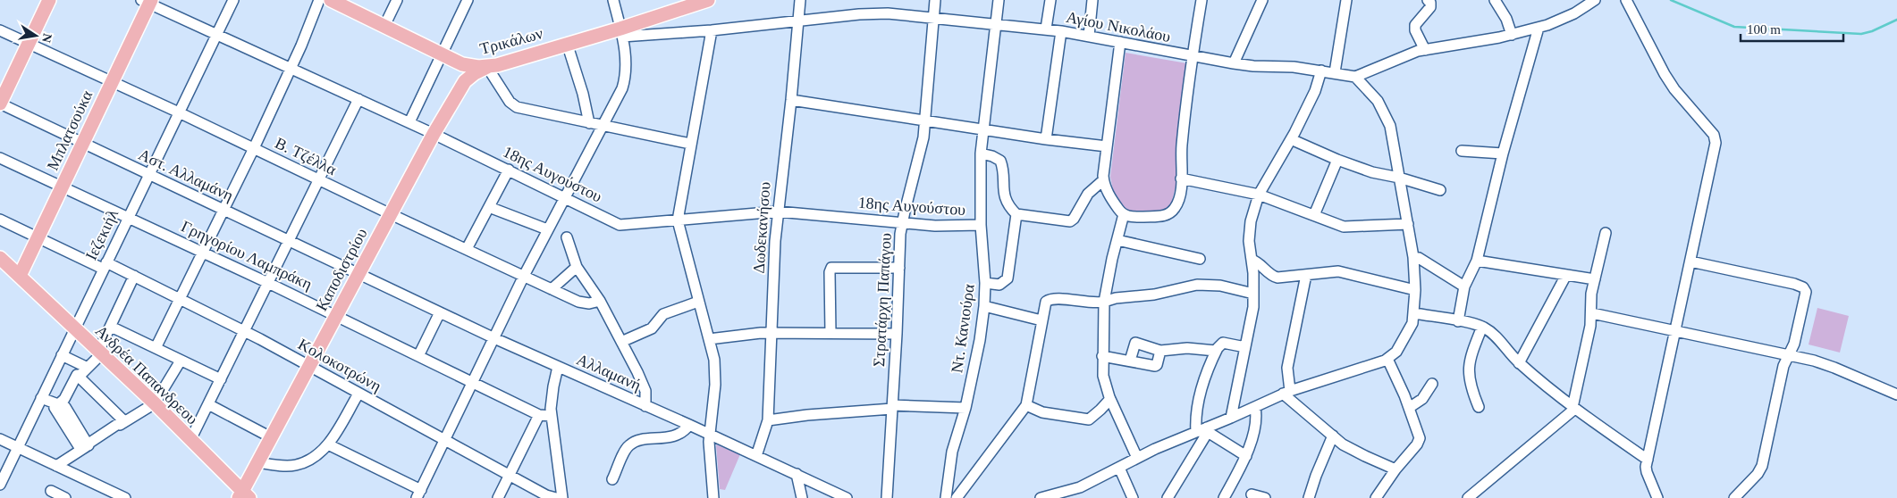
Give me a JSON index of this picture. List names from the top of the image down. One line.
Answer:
{"streets":{"main road":["Τρικάλων","Μπλατσούκα","Καποδιστρίου","Ανδρέα Παπανδρεου"],"street":["Αγίου Νικολάου","Β. Τζέλλα","18ης Αυγούστου","Αστ. Αλλαμάνη","Δωδεκανήσου","Ιεζεκιήλ","Γρηγορίου Λαμπράκη","Στρατάρχη Παπάγου","Ντ. Κανιούρα","Κολοκοτρώνη","Αλλαμανή"]},"crossings":[["Αγίου Νικολάου","Τρικάλων"],["Αγίου Νικολάου","Δωδεκανήσου"],["Αγίου Νικολάου","Στρατάρχη Παπάγου"],["Αγίου Νικολάου","Ντ. Κανιούρα"],["Τρικάλων","Καποδιστρίου"],["Μπλατσούκα","Β. Τζέλλα"],["Μπλατσούκα","18ης Αυγούστου"],["Μπλατσούκα","Αστ. Αλλαμάνη"],["Μπλατσούκα","Γρηγορίου Λαμπράκη"],["Μπλατσούκα","Κολοκοτρώνη"],["Μπλατσούκα","Ανδρέα Παπανδρεου"],["Β. Τζέλλα","Ιεζεκιήλ"],["Β. Τζέλλα","Καποδιστρίου"],["18ης Αυγούστου","Δωδεκανήσου"],["18ης Αυγούστου","Ιεζεκιήλ"],["18ης Αυγούστου","Καποδιστρίου"],["18ης Αυγούστου","Στρατάρχη Παπάγου"],["18ης Αυγούστου","Ντ. Κανιούρα"],["Αστ. Αλλαμάνη","Ιεζεκιήλ"],["Αστ. Αλλαμάνη","Καποδιστρίου"],["Αστ. Αλλαμάνη","Αλλαμανή"],["Δωδεκανήσου","Αλλαμανή"],["Ιεζεκιήλ","Γρηγορίου Λαμπράκη"],["Ιεζεκιήλ","Κολοκοτρώνη"],["Ιεζεκιήλ","Ανδρέα Παπανδρεου"],["Γρηγορίου Λαμπράκη","Καποδιστρίου"],["Καποδιστρίου","Κολοκοτρώνη"],["Καποδιστρίου","Αλλαμανή"],["Καποδιστρίου","Ανδρέα Παπανδρεου"]],"scale_bar":"100 m","north":"right"}
